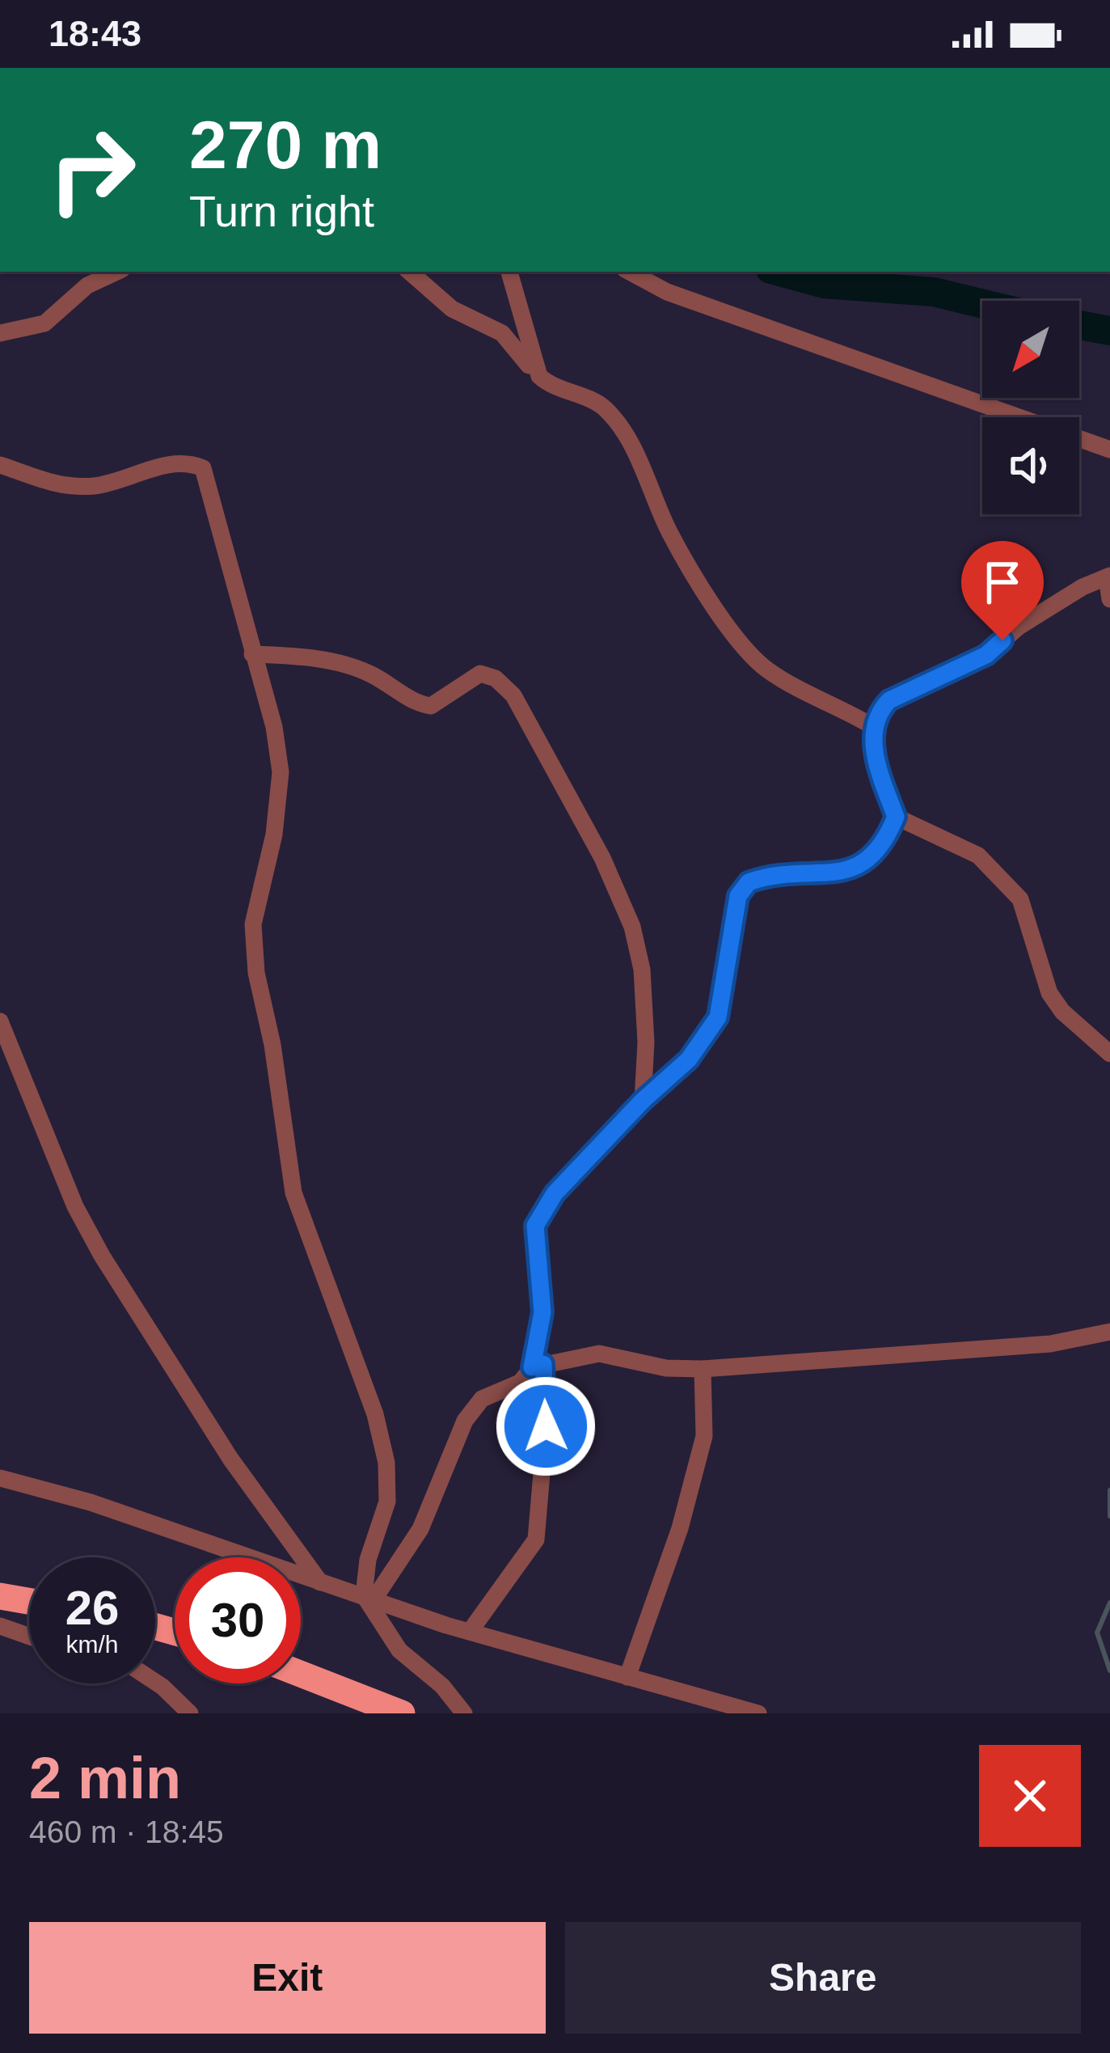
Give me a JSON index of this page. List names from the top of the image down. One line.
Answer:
{"north":"bottom left","page":{"status":"18:43","turn":["270 m","Turn right"],"speed":"26 km/h","limit":"30","heading":["2 min","460 m · 18:45"],"buttons":["Exit","Share"]}}
